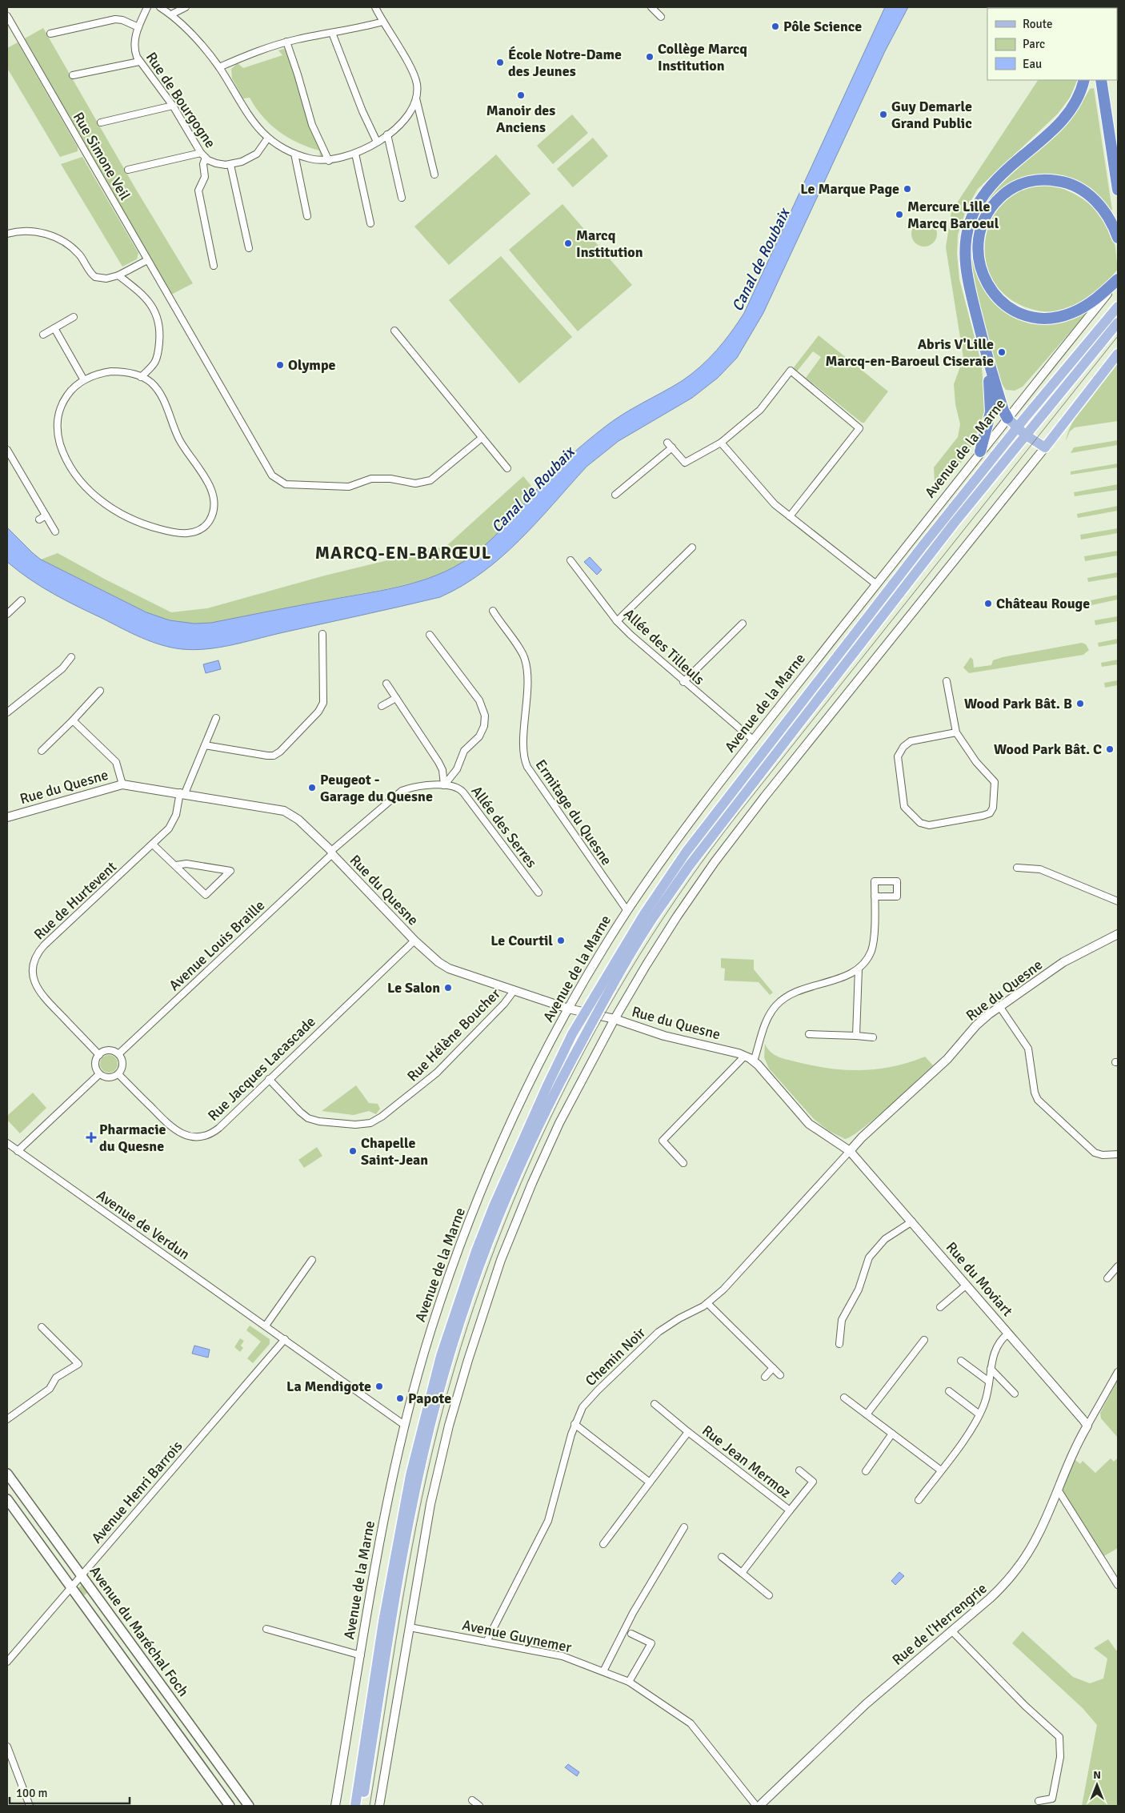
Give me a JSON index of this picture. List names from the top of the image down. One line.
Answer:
{"streets":{"main road":["Avenue de la Marne","Avenue du Maréchal Foch"],"street":["Rue de Bourgogne","Rue Simone Veil","Allée des Tilleuls","Rue du Quesne","Ermitage du Quesne","Allée des Serres","Rue de Hurtevent","Avenue Louis Braille","Rue Hélène Boucher","Rue Jacques Lacascade","Avenue de Verdun","Rue du Moviart","Chemin Noir","Rue Jean Mermoz","Avenue Henri Barrois","Rue de l'Herrengrie","Avenue Guynemer"]},"crossings":[["Avenue de la Marne","Allée des Tilleuls"],["Avenue de la Marne","Rue du Quesne"],["Avenue de la Marne","Ermitage du Quesne"],["Avenue de la Marne","Avenue de Verdun"],["Rue du Quesne","Allée des Serres"],["Rue du Quesne","Rue de Hurtevent"],["Rue du Quesne","Avenue Louis Braille"],["Rue du Quesne","Rue Hélène Boucher"],["Rue du Quesne","Rue Jacques Lacascade"],["Rue du Quesne","Rue du Moviart"],["Rue du Quesne","Chemin Noir"],["Allée des Serres","Avenue Louis Braille"],["Rue de Hurtevent","Avenue Louis Braille"],["Rue de Hurtevent","Rue Jacques Lacascade"],["Avenue Louis Braille","Rue Jacques Lacascade"],["Rue Hélène Boucher","Rue Jacques Lacascade"],["Avenue de Verdun","Avenue Henri Barrois"],["Rue du Moviart","Chemin Noir"],["Rue du Moviart","Rue de l'Herrengrie"],["Chemin Noir","Avenue Guynemer"],["Avenue Henri Barrois","Avenue du Maréchal Foch"]],"districts":["MARCQ-EN-BARŒUL"],"water":["Canal de Roubaix"],"places":{"other":["Pôle Science","Collège Marcq Institution","École Notre-Dame des Jeunes","Manoir des Anciens","Guy Demarle Grand Public","Le Marque Page","Mercure Lille Marcq Baroeul","Marcq Institution","Abris V'Lille Marcq-en-Baroeul Ciseraie","Olympe","Château Rouge","Wood Park Bât. B","Wood Park Bât. C","Peugeot - Garage du Quesne","Le Courtil","Le Salon","Chapelle Saint-Jean","La Mendigote","Papote"],"health":["Pharmacie du Quesne"]},"legend":["Route","Parc","Eau"],"scale_bar":"100 m","north":"top"}
